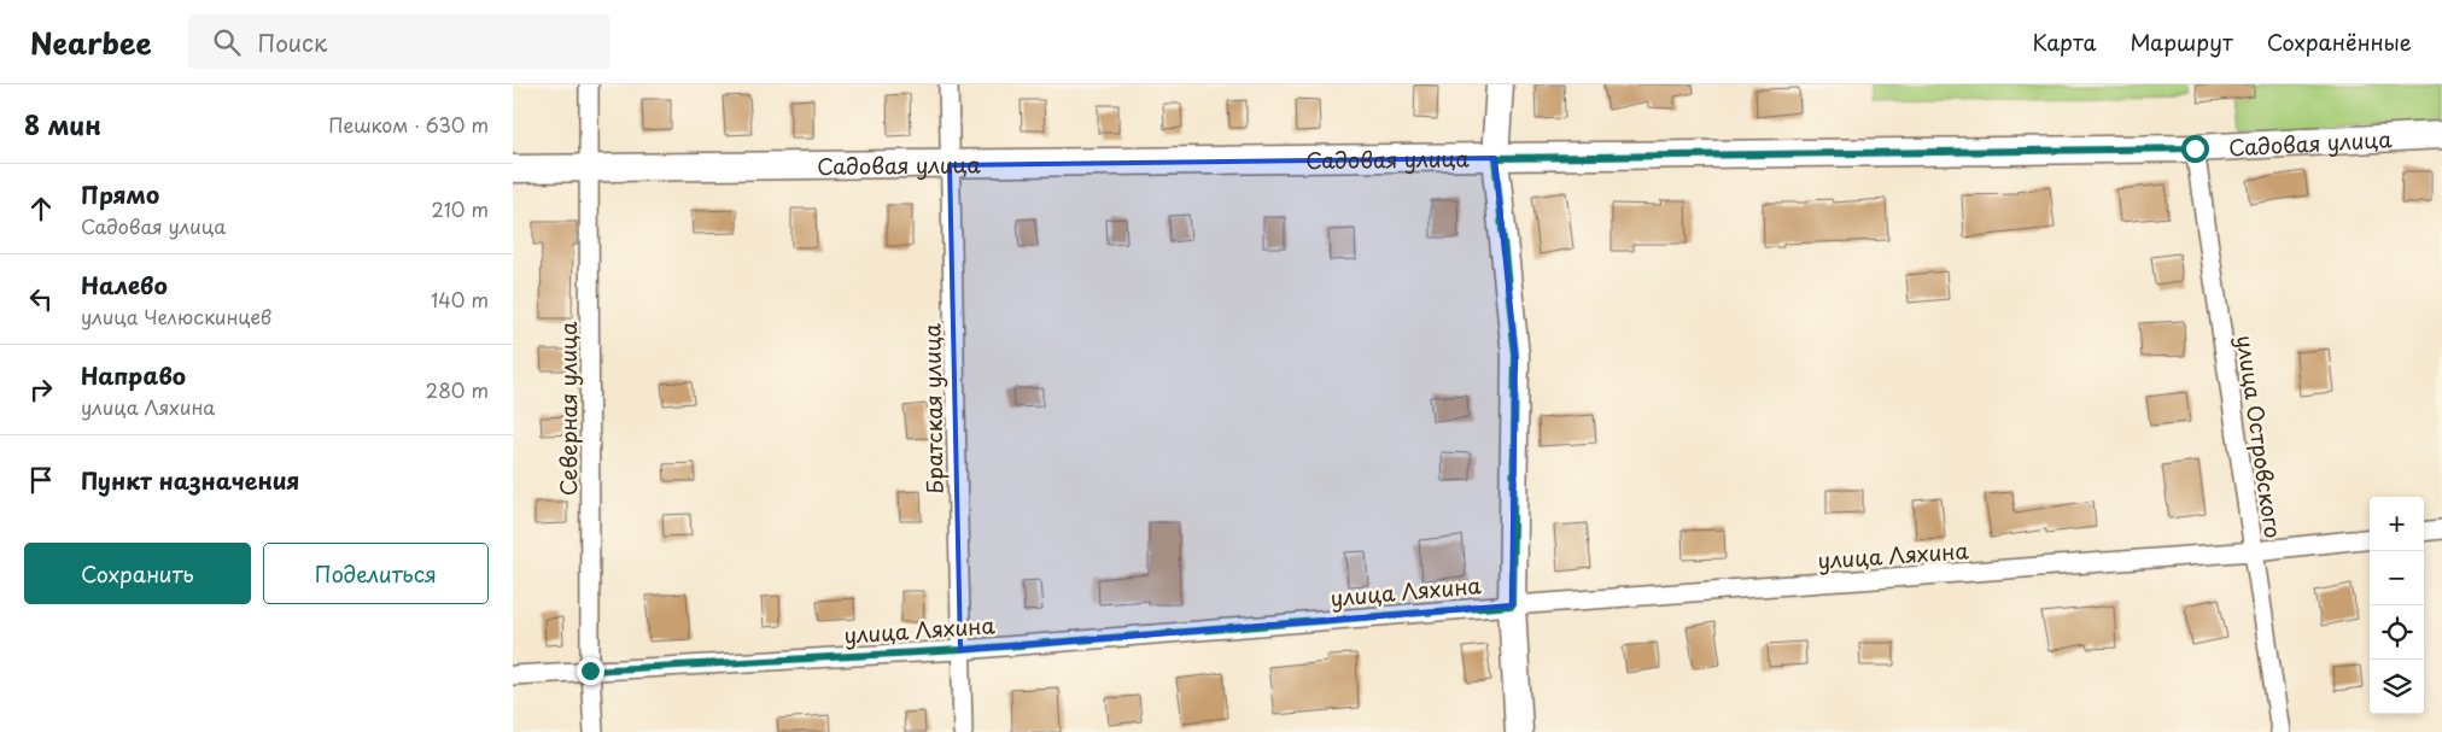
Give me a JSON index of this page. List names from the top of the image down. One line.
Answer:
{"streets":{"street":["Садовая улица","Северная улица","Братская улица","улица Островского","улица Ляхина"]},"crossings":[["Садовая улица","Северная улица"],["Садовая улица","Братская улица"],["Садовая улица","улица Островского"],["Северная улица","улица Ляхина"],["Братская улица","улица Ляхина"],["улица Островского","улица Ляхина"]],"page":{"header":"Nearbee","search":"Поиск","nav":["Карта","Маршрут","Сохранённые"],"heading":["8 мин","Пешком · 630 m"],"list":[["Прямо","Садовая улица","210 m"],["Налево","улица Челюскинцев","140 m"],["Направо","улица Ляхина","280 m"],"Пункт назначения"],"map_buttons":["+","−"],"buttons":["Сохранить","Поделиться"]}}
